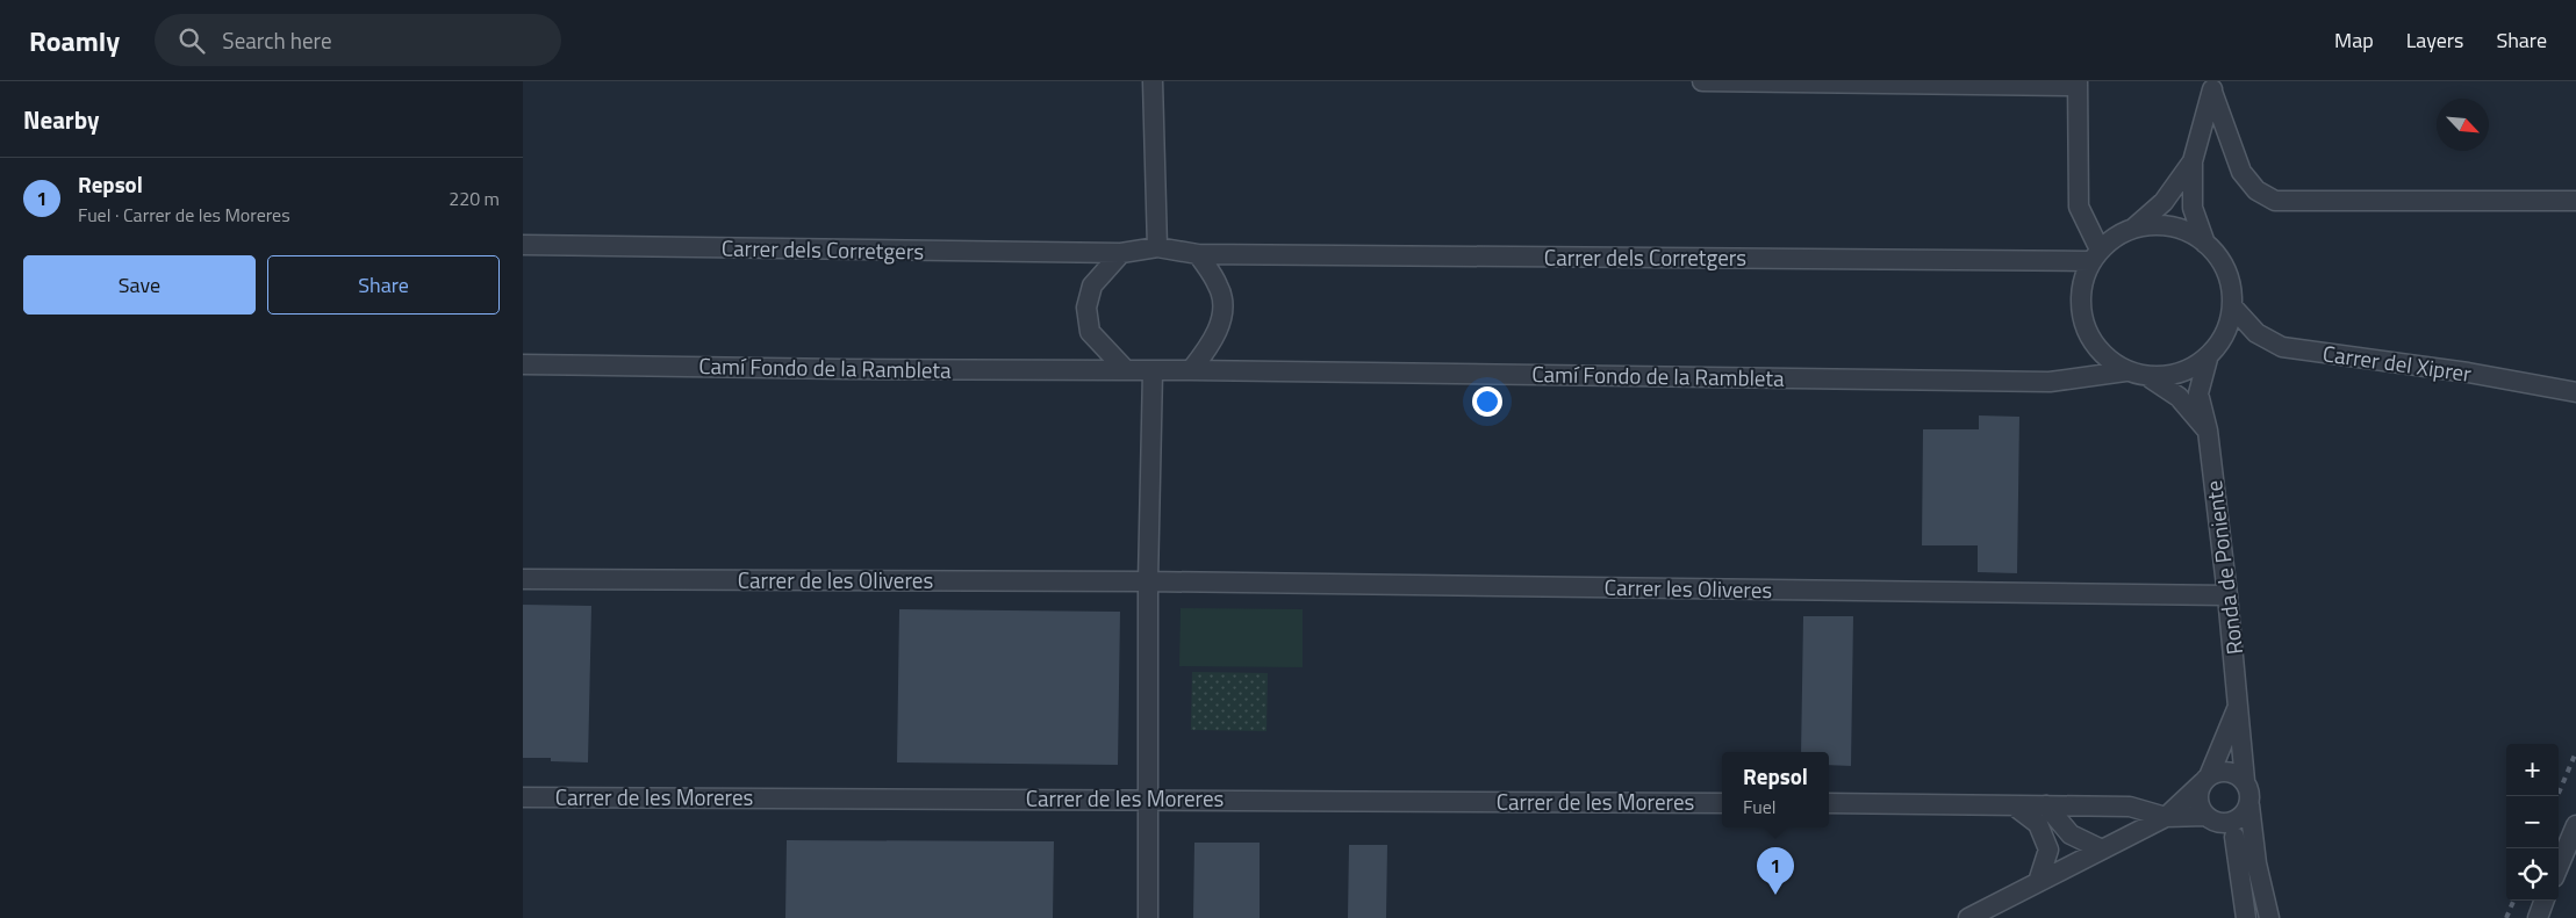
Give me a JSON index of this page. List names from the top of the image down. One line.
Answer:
{"streets":{"street":["Carrer dels Corretgers","Carrer del Xiprer","Camí Fondo de la Rambleta","Ronda de Poniente","Carrer de les Oliveres","Carrer les Oliveres","Carrer de les Moreres"]},"crossings":[["Carrer dels Corretgers","Carrer del Xiprer"],["Carrer dels Corretgers","Camí Fondo de la Rambleta"],["Carrer dels Corretgers","Ronda de Poniente"],["Carrer del Xiprer","Camí Fondo de la Rambleta"],["Carrer del Xiprer","Ronda de Poniente"],["Camí Fondo de la Rambleta","Ronda de Poniente"],["Ronda de Poniente","Carrer les Oliveres"],["Carrer de les Oliveres","Carrer les Oliveres"]],"north":"bottom right","page":{"header":"Roamly","search":"Search here","nav":["Map","Layers","Share"],"heading":"Nearby","list":[{"mark":"1","name":"Repsol","note":"Fuel · Carrer de les Moreres","value":"220 m"}],"buttons":["Save","Share"],"map_buttons":["+","−"],"popup":["Repsol","Fuel"],"pins":"1"}}
